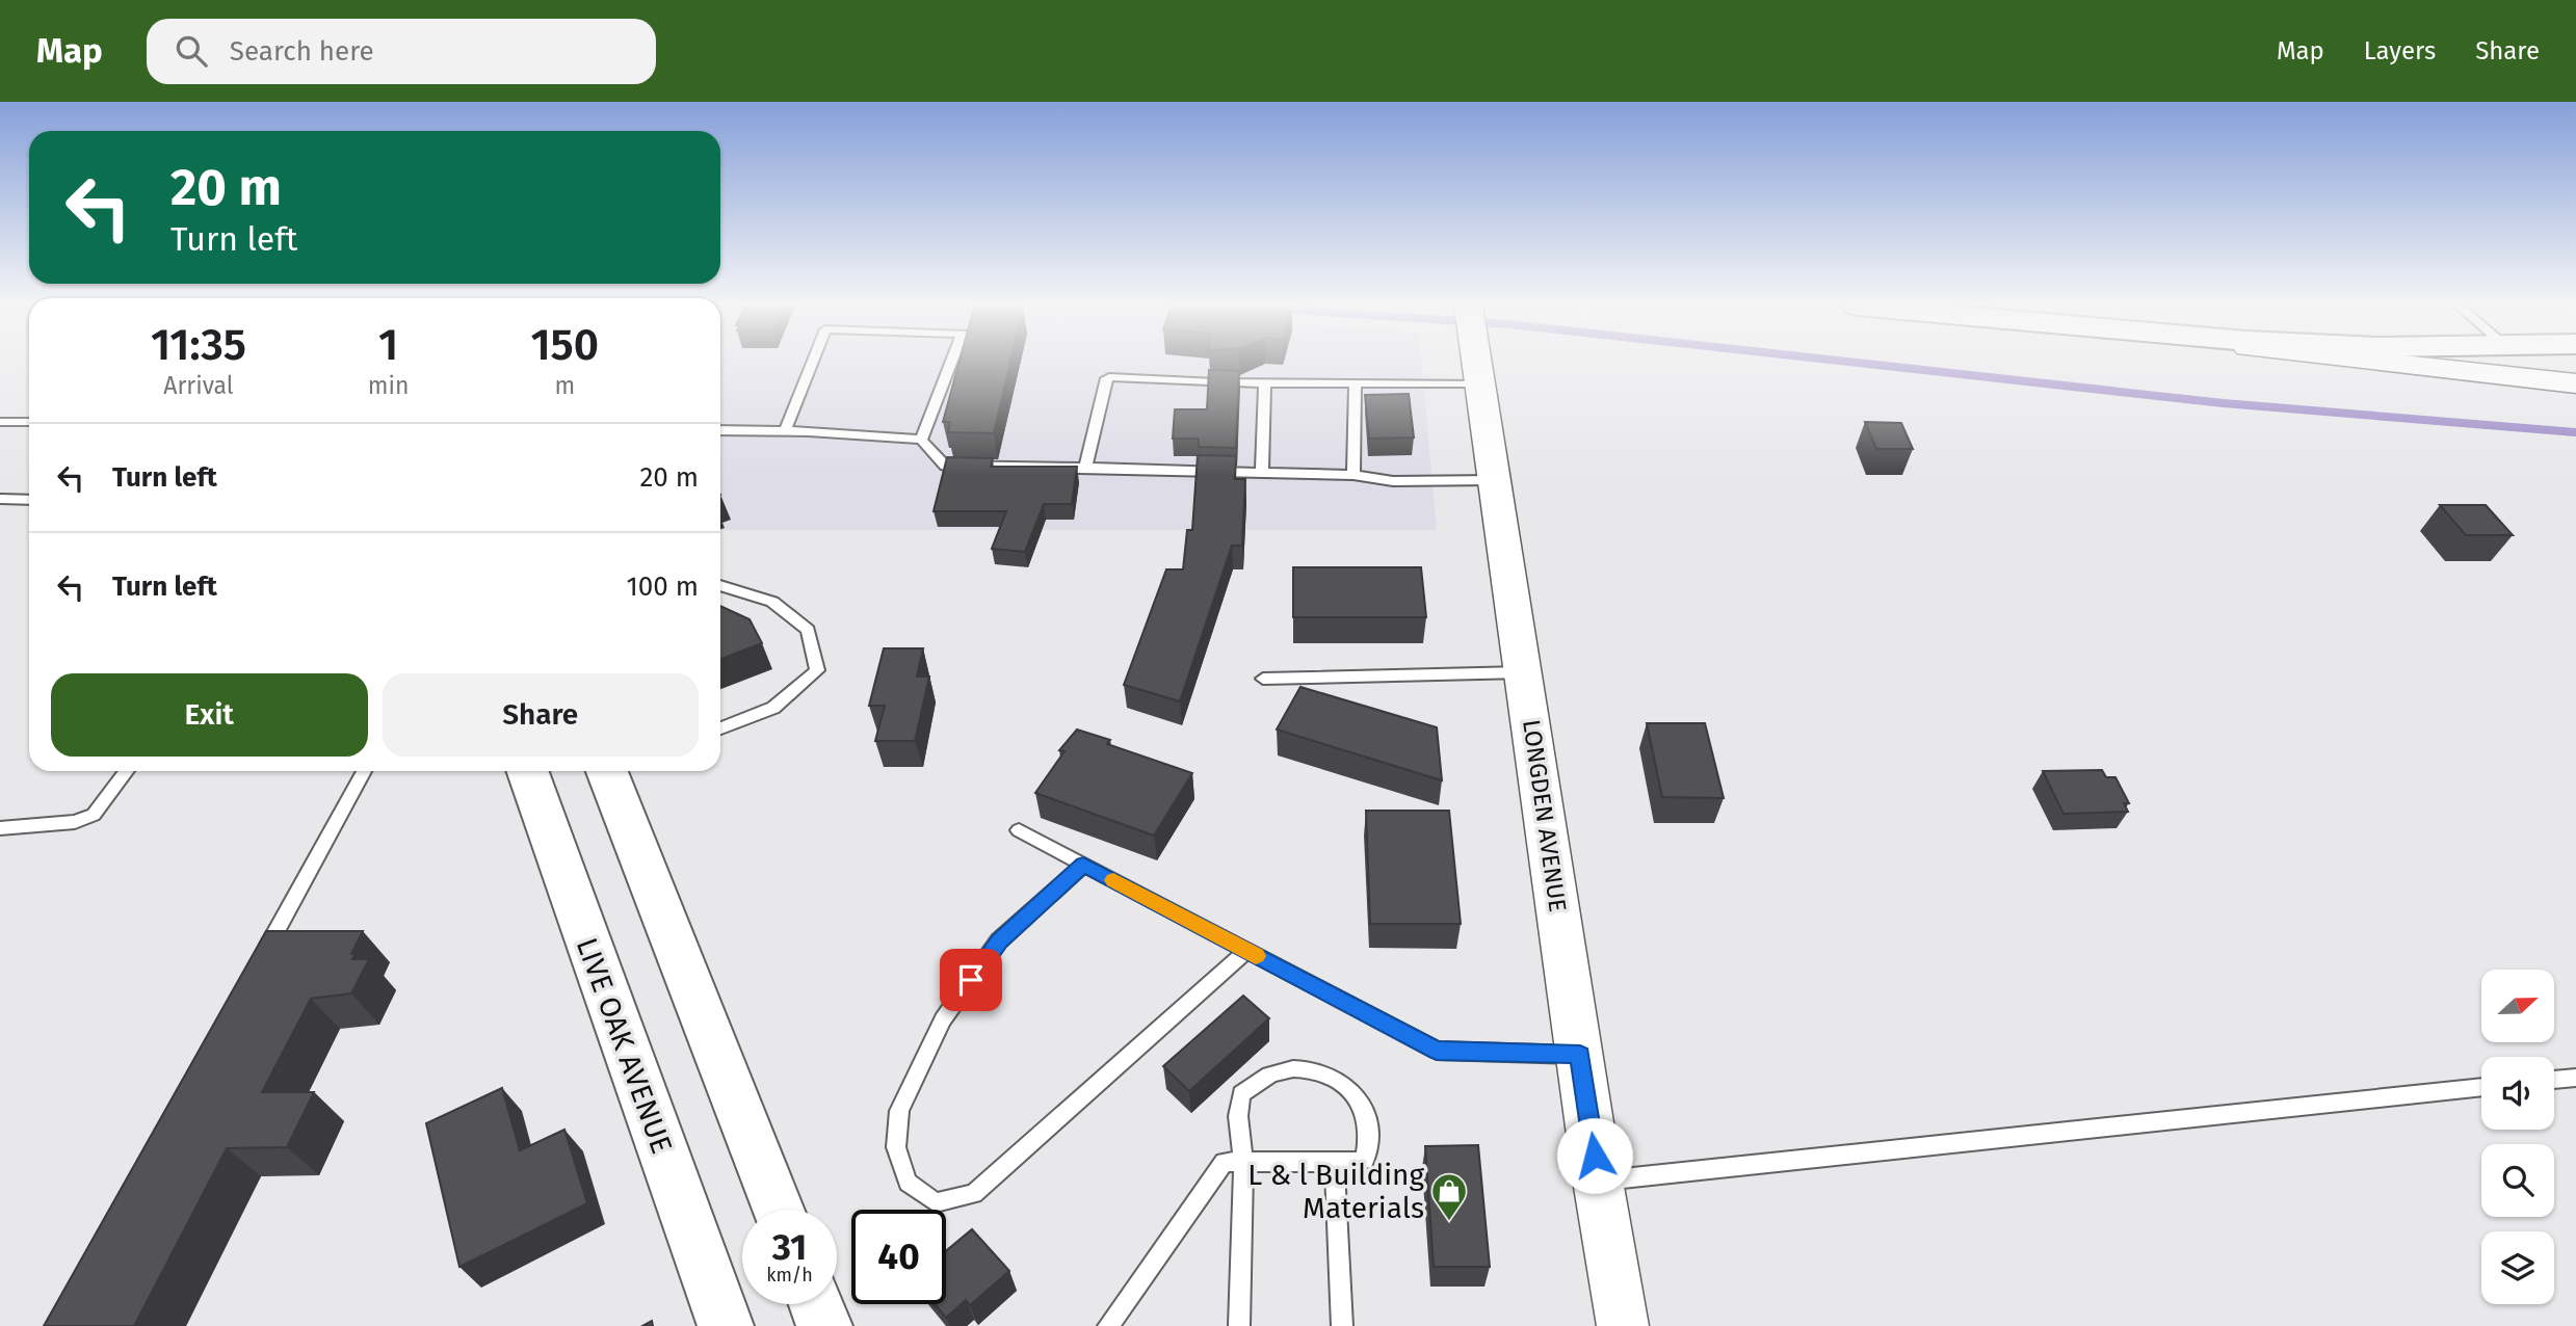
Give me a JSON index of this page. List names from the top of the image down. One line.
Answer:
{"streets":{"main road":["LIVE OAK AVENUE"],"street":["LONGDEN AVENUE"]},"places":{"shop":["L & l Building Materials"]},"north":"right","page":{"header":"Map","search":"Search here","nav":["Map","Layers","Share"],"turn":["20 m","Turn left"],"eta":["11:35","Arrival","1","min","150","m"],"list":[{"name":"Turn left","value":"20 m"},{"name":"Turn left","value":"100 m"}],"buttons":["Exit","Share"],"speed":"31 km/h","limit":"40"}}
